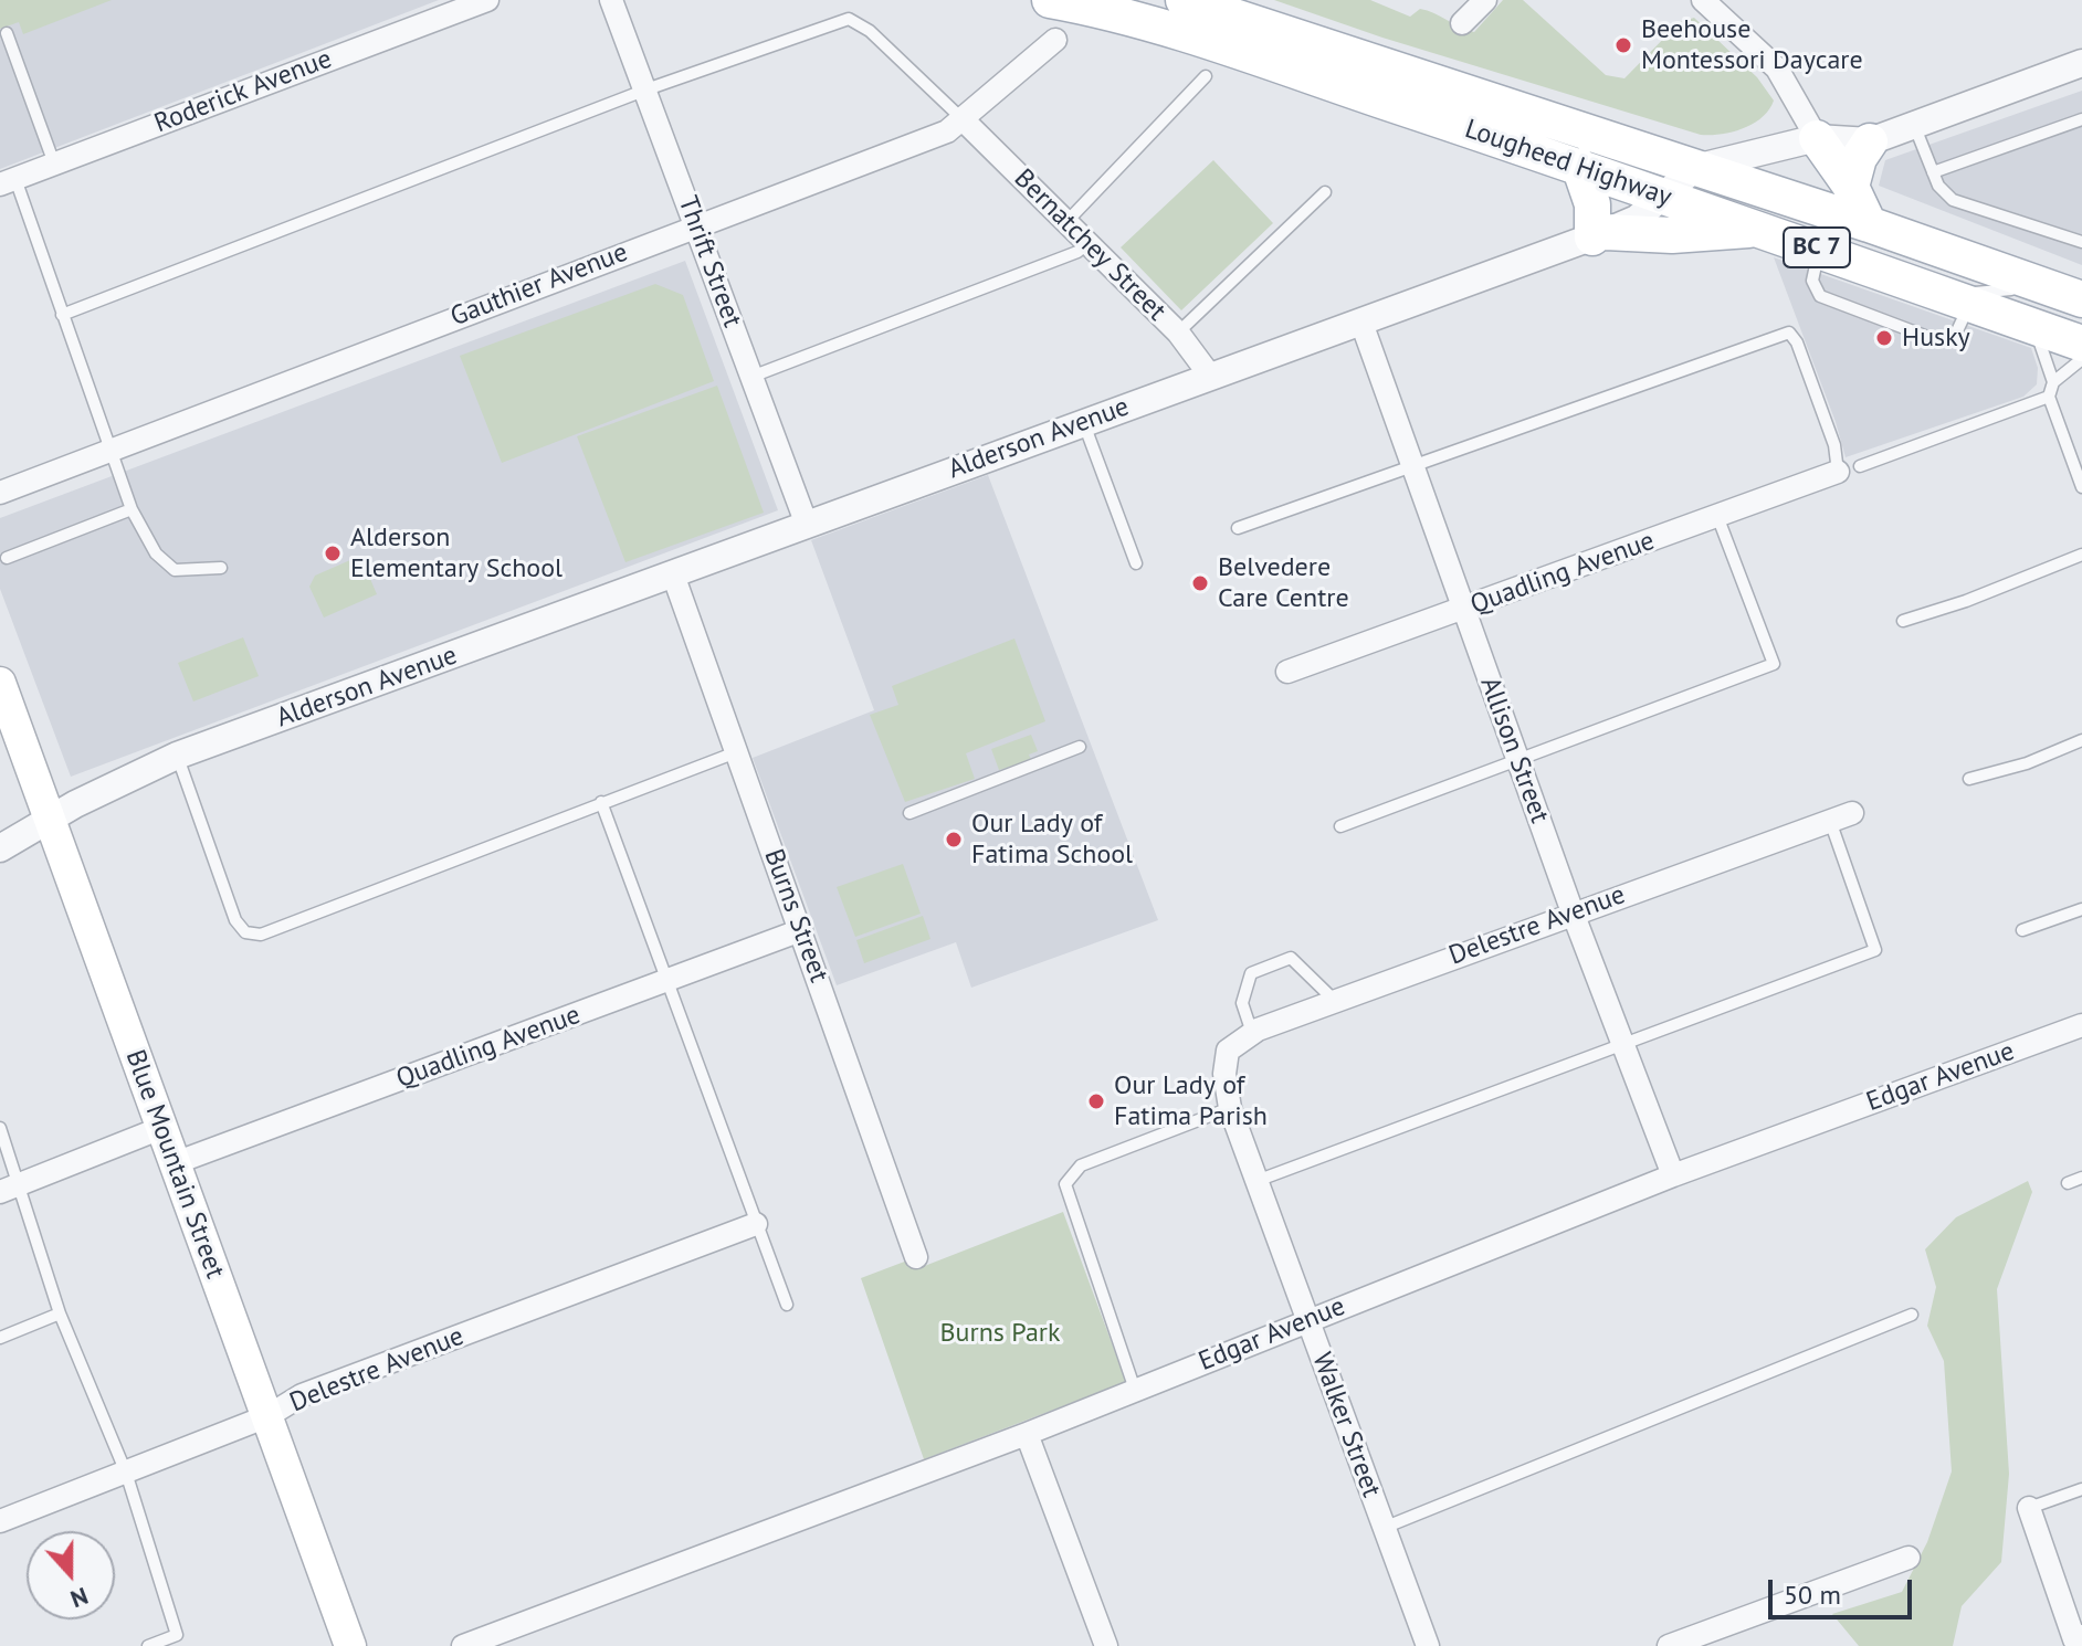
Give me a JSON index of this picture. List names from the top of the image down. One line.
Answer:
{"streets":{"main road":["Lougheed Highway","BC 7","Blue Mountain Street"],"street":["Roderick Avenue","Bernatchey Street","Thrift Street","Gauthier Avenue","Alderson Avenue","Quadling Avenue","Allison Street","Burns Street","Delestre Avenue","Edgar Avenue","Walker Street"]},"crossings":[["Lougheed Highway","Alderson Avenue"],["Bernatchey Street","Gauthier Avenue"],["Bernatchey Street","Alderson Avenue"],["Thrift Street","Gauthier Avenue"],["Thrift Street","Alderson Avenue"],["Alderson Avenue","Allison Street"],["Alderson Avenue","Burns Street"],["Alderson Avenue","Blue Mountain Street"],["Quadling Avenue","Allison Street"],["Quadling Avenue","Burns Street"],["Quadling Avenue","Blue Mountain Street"],["Allison Street","Delestre Avenue"],["Allison Street","Edgar Avenue"],["Delestre Avenue","Blue Mountain Street"],["Delestre Avenue","Walker Street"],["Edgar Avenue","Walker Street"]],"parks":["Burns Park"],"places":["Beehouse Montessori Daycare","Husky","Alderson Elementary School","Belvedere Care Centre","Our Lady of Fatima School","Our Lady of Fatima Parish"],"scale_bar":"50 m","north":"bottom"}
